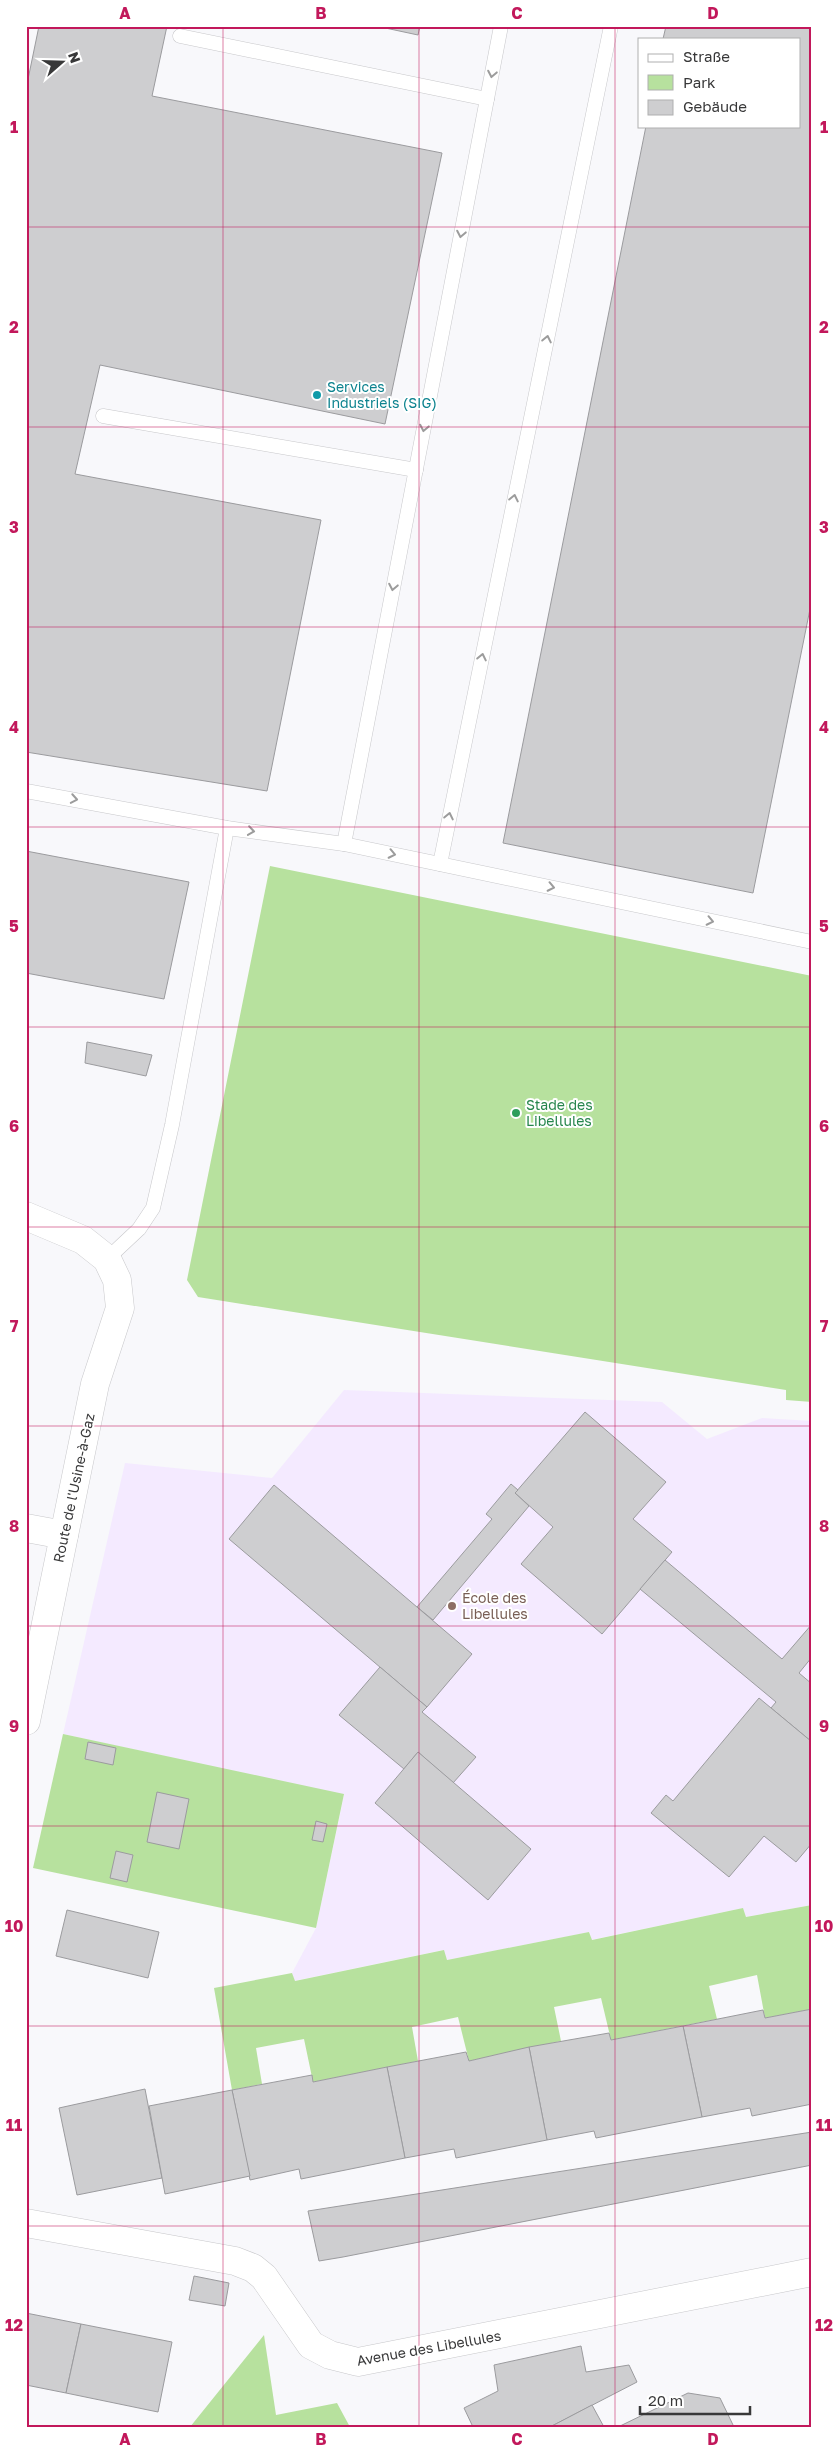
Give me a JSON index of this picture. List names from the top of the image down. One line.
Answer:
{"streets":{"street":["Route de l'Usine-à-Gaz","Avenue des Libellules"]},"places":["Services Industriels (SIG)","Stade des Libellules","École des Libellules"],"legend":["Straße","Park","Gebäude"],"scale_bar":"20 m","north":"right","grid":{"columns":["A","B","C","D"],"rows":["1","2","3","4","5","6","7","8","9","10","11","12"]}}
